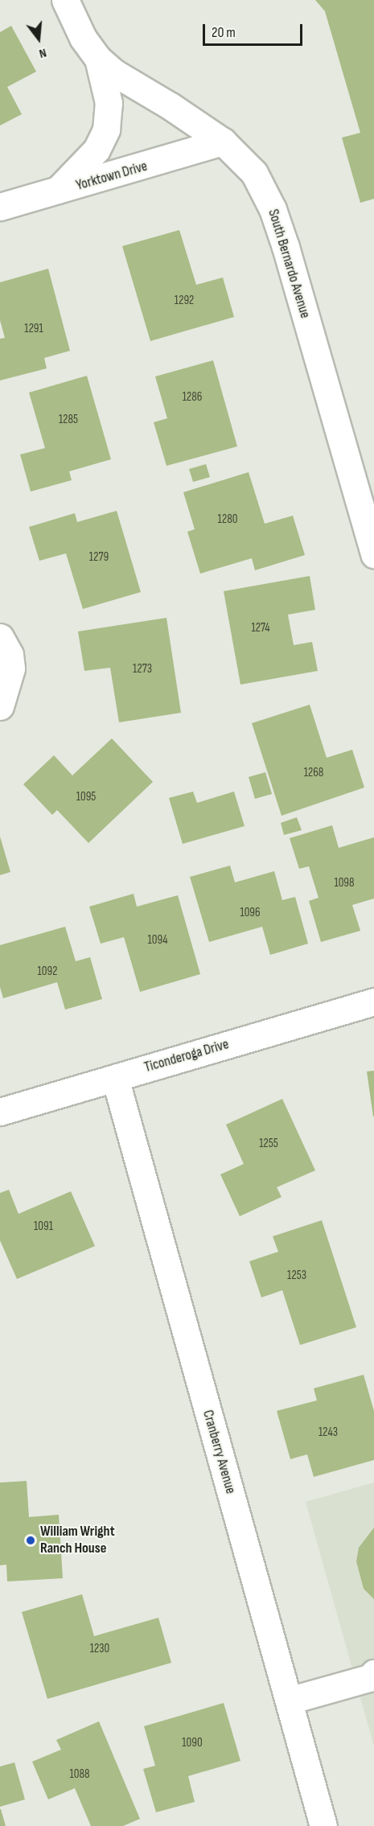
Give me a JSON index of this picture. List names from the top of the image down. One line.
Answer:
{"streets":{"street":["Yorktown Drive","South Bernardo Avenue","Ticonderoga Drive","Cranberry Avenue"]},"crossings":[["Yorktown Drive","South Bernardo Avenue"],["Ticonderoga Drive","Cranberry Avenue"]],"places":["William Wright Ranch House"],"house_numbers":["1292","1291","1286","1285","1280","1279","1274","1273","1268","1095","1098","1096","1094","1092","1255","1091","1253","1243","1230","1090","1088"],"scale_bar":"20 m","north":"bottom"}
